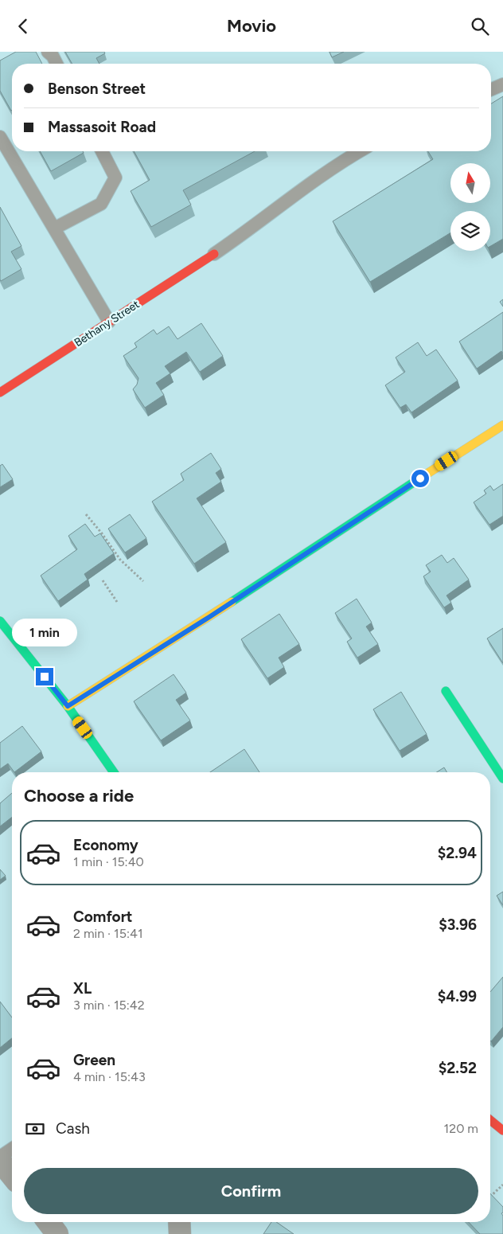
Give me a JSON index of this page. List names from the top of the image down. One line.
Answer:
{"streets":{"street":["Bethany Street"]},"north":"top","page":{"header":"Movio","banner":["Benson Street","Massasoit Road"],"bubble":"1 min","heading":"Choose a ride","list":[{"name":"Economy","note":"1 min · 15:40","value":"$2.94"},{"name":"Comfort","note":"2 min · 15:41","value":"$3.96"},{"name":"XL","note":"3 min · 15:42","value":"$4.99"},{"name":"Green","note":"4 min · 15:43","value":"$2.52"}],"pay":["Cash","120 m"],"buttons":"Confirm"}}
